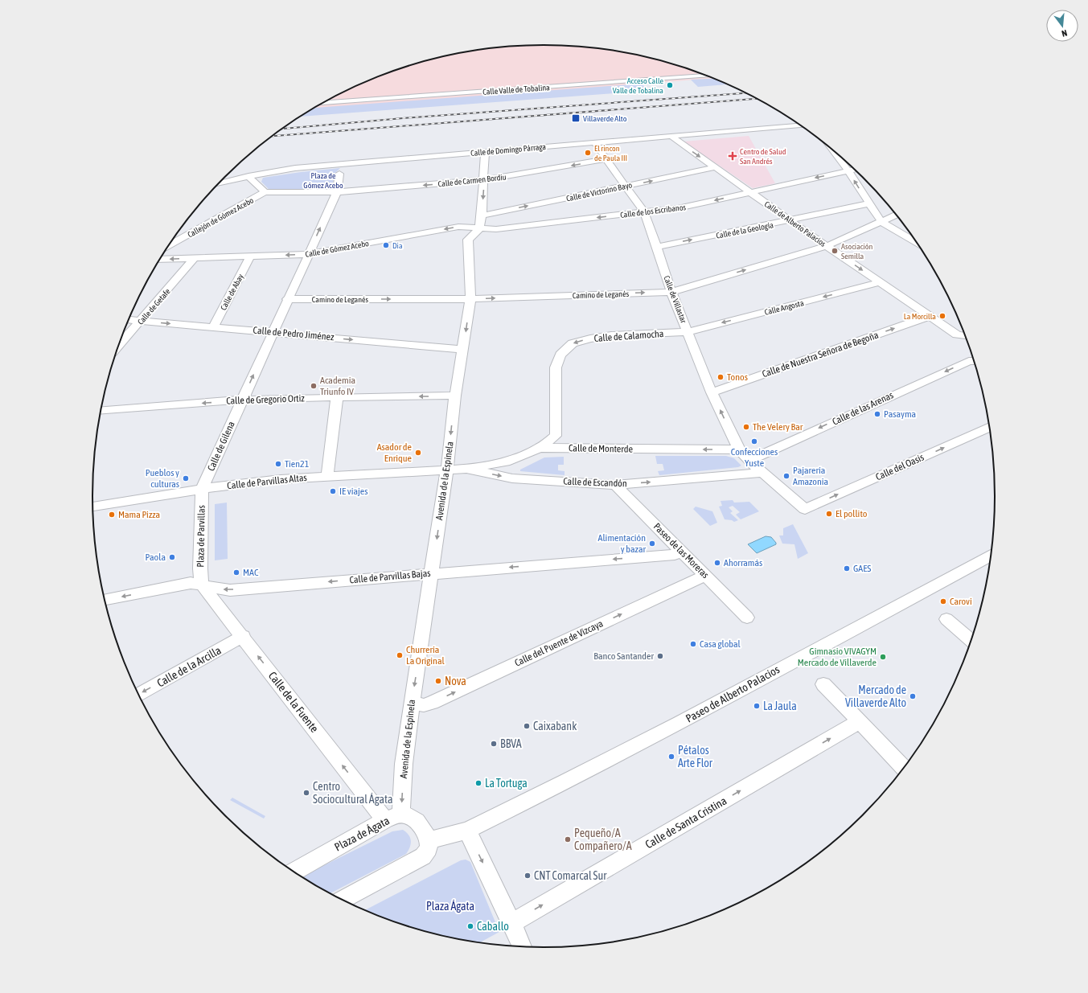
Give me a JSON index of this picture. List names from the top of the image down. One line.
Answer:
{"streets":{"street":["Calle Valle de Tobalina","Calle de Domingo Párraga","Calle de Carmen Bordiu","Calle de Victorino Bayo","Calle de los Escribanos","Callejón de Gómez Acebo","Calle de Alberto Palacios","Calle de la Geología","Calle de Gómez Acebo","Calle de Abay","Camino de Leganés","Calle de Villastar","Calle de Getafe","Calle Angosta","Calle de Pedro Jiménez","Calle de Calamocha","Calle de Nuestra Señora de Begoña","Calle de Gregorio Ortiz","Calle de las Arenas","Calle de Gilena","Calle de Monterde","Calle del Oasis","Avenida de la Espinela","Calle de Parvillas Altas","Calle de Escandón","Plaza de Parvillas","Paseo de las Moreras","Calle de Parvillas Bajas","Calle del Puente de Vizcaya","Calle de la Arcilla","Paseo de Alberto Palacios","Calle de la Fuente","Calle de Santa Cristina","Plaza de Ágata"]},"crossings":[["Calle de Domingo Párraga","Calle de Alberto Palacios"],["Calle de Domingo Párraga","Calle de Villastar"],["Calle de Carmen Bordiu","Callejón de Gómez Acebo"],["Calle de Carmen Bordiu","Calle de Villastar"],["Calle de Carmen Bordiu","Calle de Gilena"],["Calle de Victorino Bayo","Calle de Alberto Palacios"],["Calle de Victorino Bayo","Calle de Villastar"],["Calle de los Escribanos","Calle de Alberto Palacios"],["Calle de los Escribanos","Calle de Gómez Acebo"],["Calle de los Escribanos","Calle de Villastar"],["Calle de los Escribanos","Avenida de la Espinela"],["Calle de Alberto Palacios","Calle de la Geología"],["Calle de Alberto Palacios","Camino de Leganés"],["Calle de Alberto Palacios","Calle Angosta"],["Calle de Alberto Palacios","Calle de Nuestra Señora de Begoña"],["Calle de la Geología","Calle de Villastar"],["Calle de Gómez Acebo","Calle de Abay"],["Calle de Gómez Acebo","Calle de Getafe"],["Calle de Gómez Acebo","Calle de Gilena"],["Calle de Gómez Acebo","Avenida de la Espinela"],["Calle de Abay","Calle de Pedro Jiménez"],["Camino de Leganés","Calle de Villastar"],["Camino de Leganés","Calle de Gilena"],["Camino de Leganés","Avenida de la Espinela"],["Calle de Villastar","Calle Angosta"],["Calle de Villastar","Calle de Calamocha"],["Calle de Villastar","Calle de Nuestra Señora de Begoña"],["Calle de Villastar","Calle de las Arenas"],["Calle de Villastar","Calle de Monterde"],["Calle de Villastar","Calle del Oasis"],["Calle de Villastar","Calle de Escandón"],["Calle de Getafe","Calle de Pedro Jiménez"],["Calle Angosta","Calle de Calamocha"],["Calle de Pedro Jiménez","Calle de Gilena"],["Calle de Pedro Jiménez","Avenida de la Espinela"],["Calle de Calamocha","Calle de Monterde"],["Calle de Gregorio Ortiz","Calle de Gilena"],["Calle de Gregorio Ortiz","Avenida de la Espinela"],["Calle de Gilena","Calle de Parvillas Altas"],["Calle de Gilena","Plaza de Parvillas"],["Calle de Monterde","Calle de Escandón"],["Avenida de la Espinela","Calle de Parvillas Altas"],["Avenida de la Espinela","Calle de Escandón"],["Avenida de la Espinela","Calle de Parvillas Bajas"],["Avenida de la Espinela","Calle del Puente de Vizcaya"],["Avenida de la Espinela","Plaza de Ágata"],["Calle de Parvillas Altas","Calle de Escandón"],["Calle de Parvillas Altas","Plaza de Parvillas"],["Calle de Escandón","Paseo de las Moreras"],["Plaza de Parvillas","Calle de Parvillas Bajas"],["Plaza de Parvillas","Calle de la Fuente"],["Paseo de las Moreras","Calle de Parvillas Bajas"],["Paseo de las Moreras","Calle del Puente de Vizcaya"],["Calle de Parvillas Bajas","Calle de la Fuente"],["Calle de la Arcilla","Calle de la Fuente"],["Calle de la Fuente","Plaza de Ágata"]],"one_way":["Calle de Carmen Bordiu","Calle de Victorino Bayo","Calle de los Escribanos","Calle de la Geología","Calle de Gómez Acebo","Camino de Leganés","Calle Angosta","Calle de Pedro Jiménez","Calle de Calamocha","Calle de Nuestra Señora de Begoña","Calle de Gregorio Ortiz","Calle de las Arenas","Calle de Monterde","Calle del Oasis","Avenida de la Espinela","Calle de Escandón","Calle de Parvillas Bajas","Calle del Puente de Vizcaya","Calle de la Arcilla","Calle de la Fuente","Calle de Santa Cristina"],"parks":["Plaza de Gómez Acebo","Plaza Ágata"],"places":{"other":["Acceso Calle Valle de Tobalina","El rincon de Paula III","Dia","Asociación Semilla","La Morcilla","Tonos","Academia Triunfo IV","Pasayma","The Velery Bar","Confecciones Yuste","Asador de Enrique","Tien21","Pajarería Amazonia","Pueblos y culturas","IE viajes","El pollito","Mama Pizza","Alimentación y bazar","Paola","Ahorramás","GAES","MAC","Carovi","Casa global","Churrería La Original","Banco Santander","Gimnasio VIVAGYM Mercado de Villaverde","Nova","Mercado de Villaverde Alto","La Jaula","Caixabank","BBVA","Pétalos Arte Flor","La Tortuga","Centro Sociocultural Ágata","Pequeño/A Compañero/A","CNT Comarcal Sur","Caballo"],"transit":["Villaverde Alto"],"health":["Centro de Salud San Andrés"]},"north":"bottom"}
